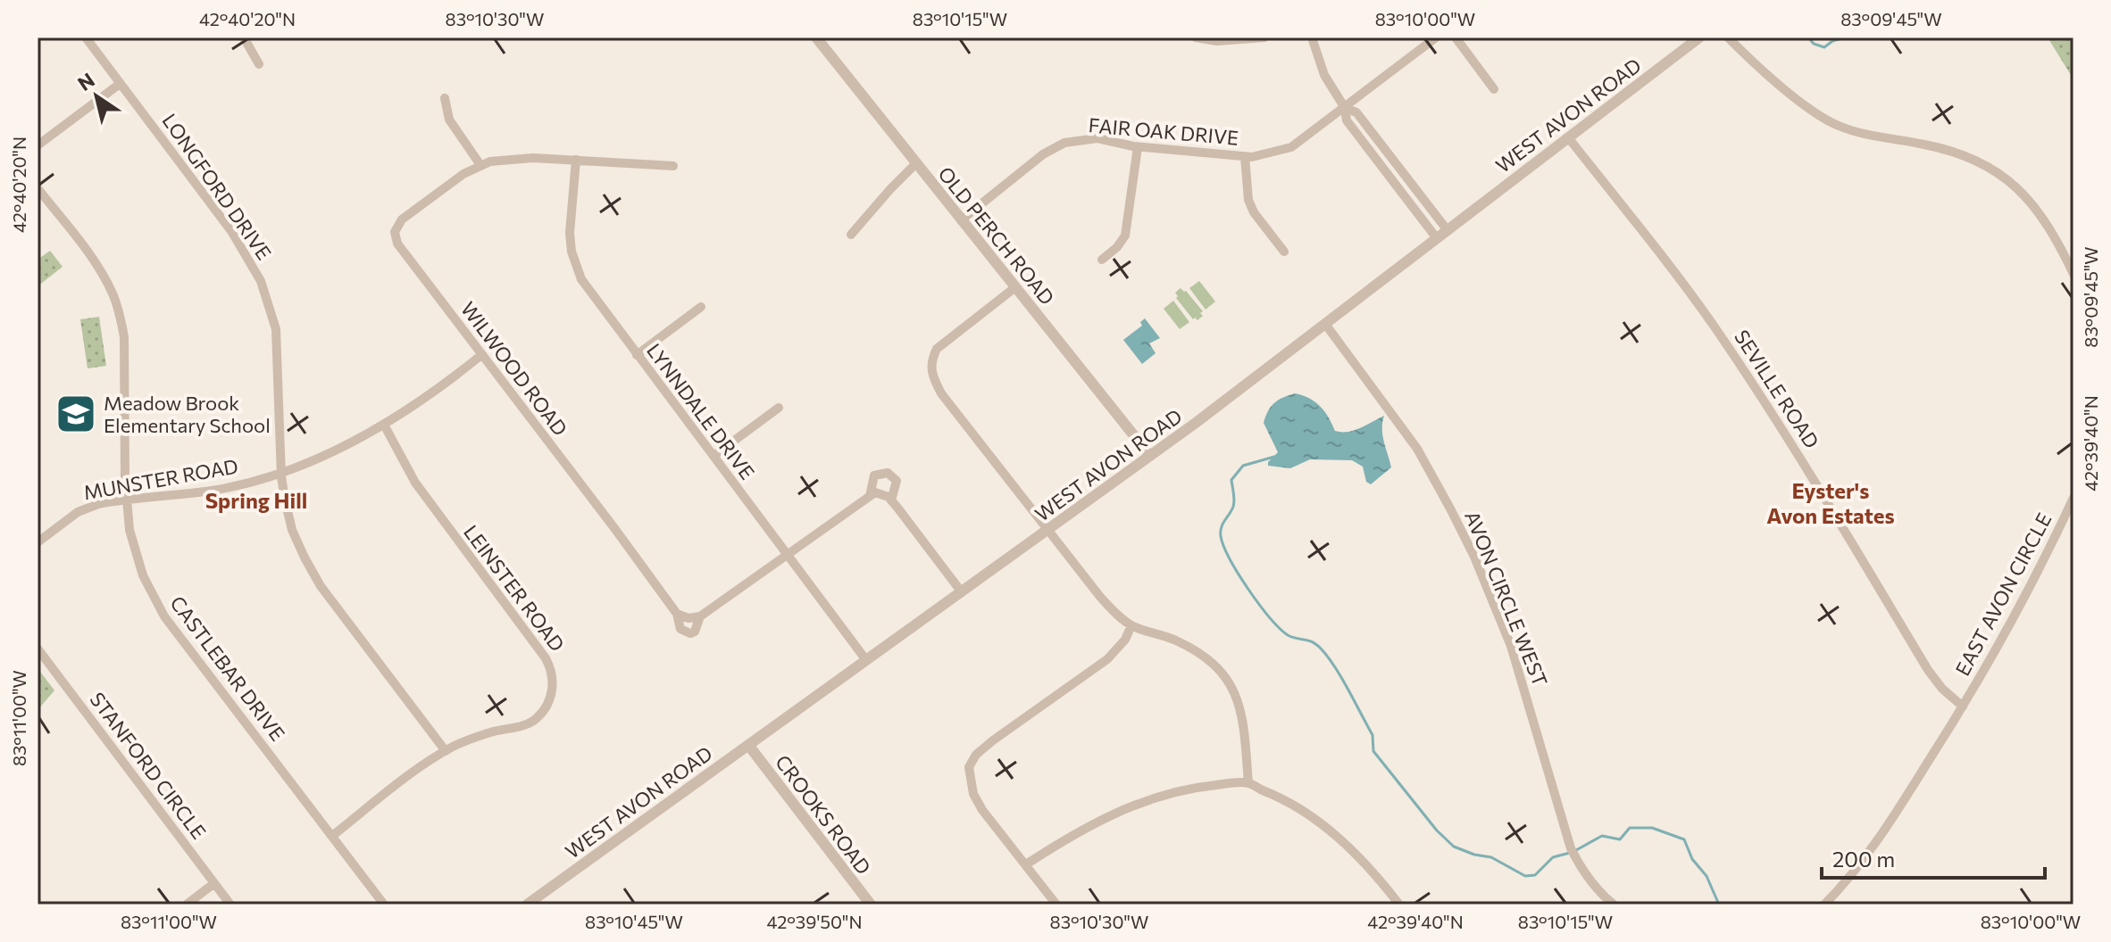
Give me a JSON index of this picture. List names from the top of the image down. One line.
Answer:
{"streets":{"street":["WEST AVON ROAD","FAIR OAK DRIVE","LONGFORD DRIVE","OLD PERCH ROAD","WILWOOD ROAD","SEVILLE ROAD","LYNNDALE DRIVE","MUNSTER ROAD","LEINSTER ROAD","EAST AVON CIRCLE","AVON CIRCLE WEST","CASTLEBAR DRIVE","STANFORD CIRCLE","CROOKS ROAD"]},"crossings":[["WEST AVON ROAD","OLD PERCH ROAD"],["WEST AVON ROAD","WILWOOD ROAD"],["WEST AVON ROAD","SEVILLE ROAD"],["WEST AVON ROAD","LYNNDALE DRIVE"],["WEST AVON ROAD","AVON CIRCLE WEST"],["WEST AVON ROAD","CROOKS ROAD"],["FAIR OAK DRIVE","OLD PERCH ROAD"],["LONGFORD DRIVE","MUNSTER ROAD"],["LONGFORD DRIVE","LEINSTER ROAD"],["WILWOOD ROAD","LYNNDALE DRIVE"],["WILWOOD ROAD","MUNSTER ROAD"],["SEVILLE ROAD","EAST AVON CIRCLE"],["MUNSTER ROAD","LEINSTER ROAD"],["MUNSTER ROAD","CASTLEBAR DRIVE"],["LEINSTER ROAD","CASTLEBAR DRIVE"]],"districts":["Eyster's Avon Estates","Spring Hill"],"places":{"school or university":["Meadow Brook Elementary School"]},"scale_bar":"200 m","north":"top left","coordinates":["42°40'20\"N","83°10'30\"W","83°10'15\"W","83°10'00\"W","83°09'45\"W","42°39'40\"N","83°11'00\"W","83°10'45\"W","42°39'50\"N"]}
